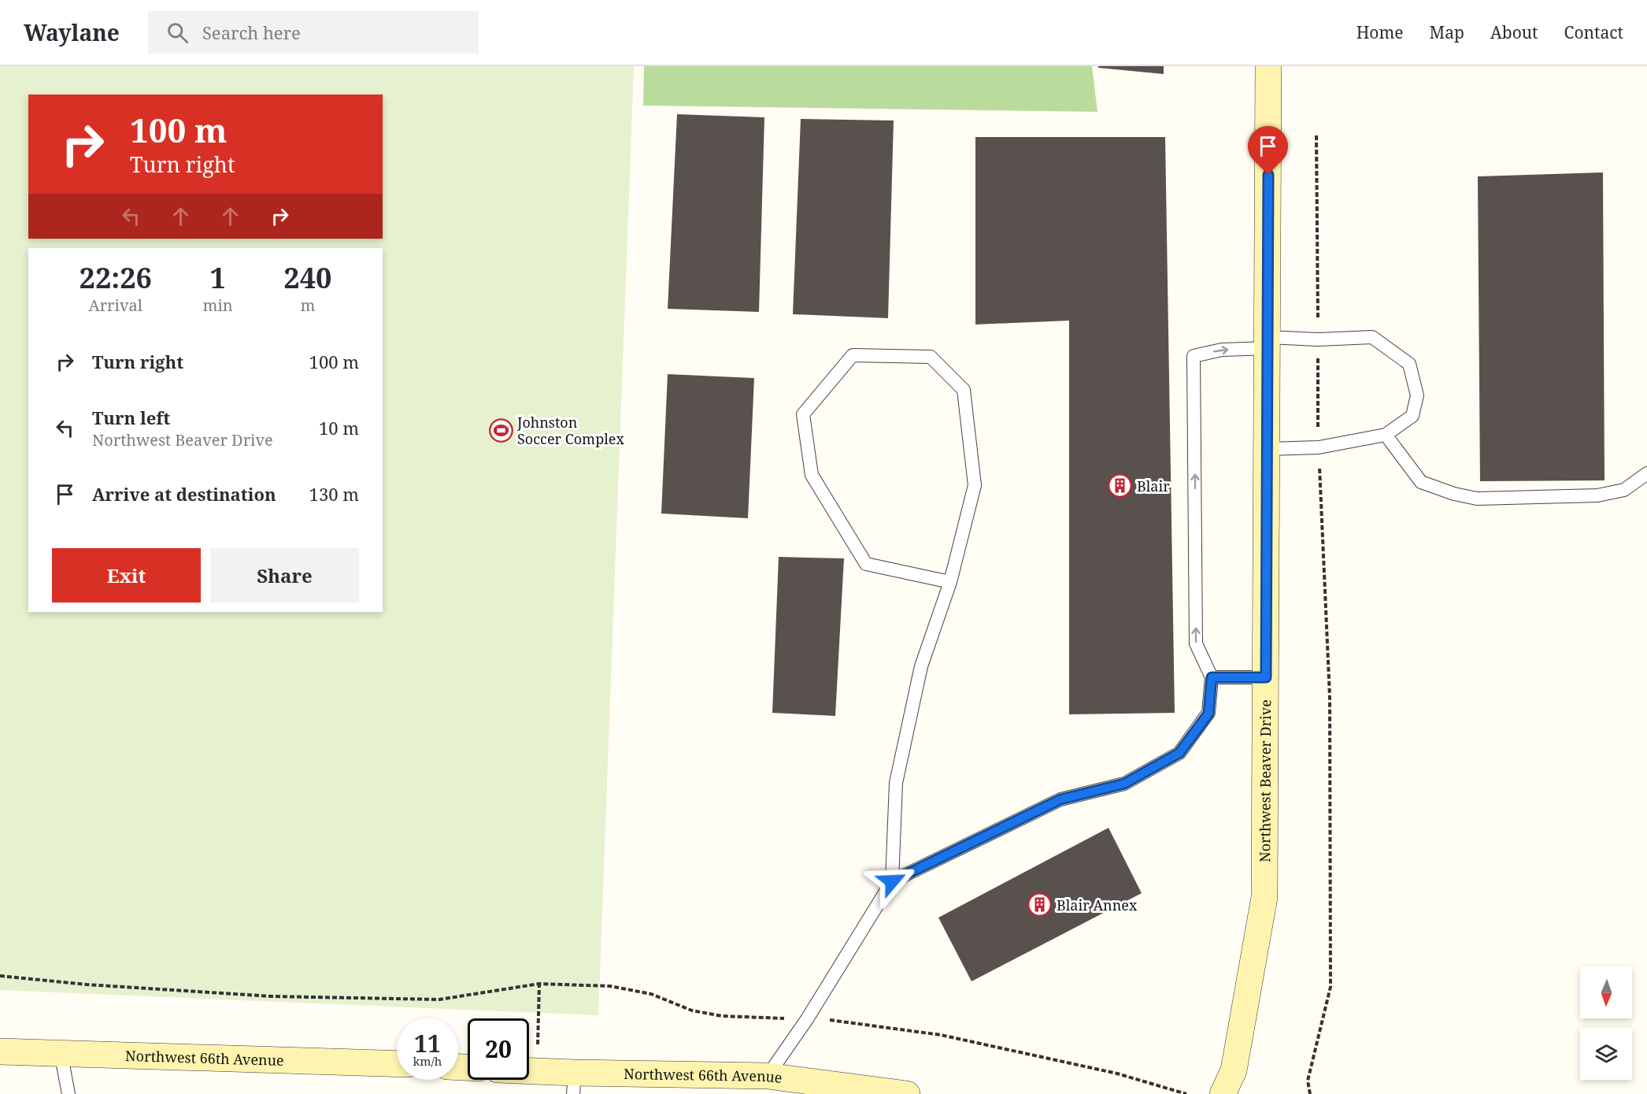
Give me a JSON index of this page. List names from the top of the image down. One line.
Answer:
{"streets":{"main road":["Northwest Beaver Drive","Northwest 66th Avenue"]},"places":{"sports":["Johnston Soccer Complex"],"building":["Blair","Blair Annex"]},"north":"bottom","page":{"header":"Waylane","search":"Search here","nav":["Home","Map","About","Contact"],"turn":["100 m","Turn right"],"eta":["22:26","Arrival","1","min","240","m"],"list":[{"name":"Turn right","value":"100 m"},{"name":"Turn left","note":"Northwest Beaver Drive","value":"10 m"},{"name":"Arrive at destination","value":"130 m"}],"buttons":["Exit","Share"],"speed":"11 km/h","limit":"20"}}
